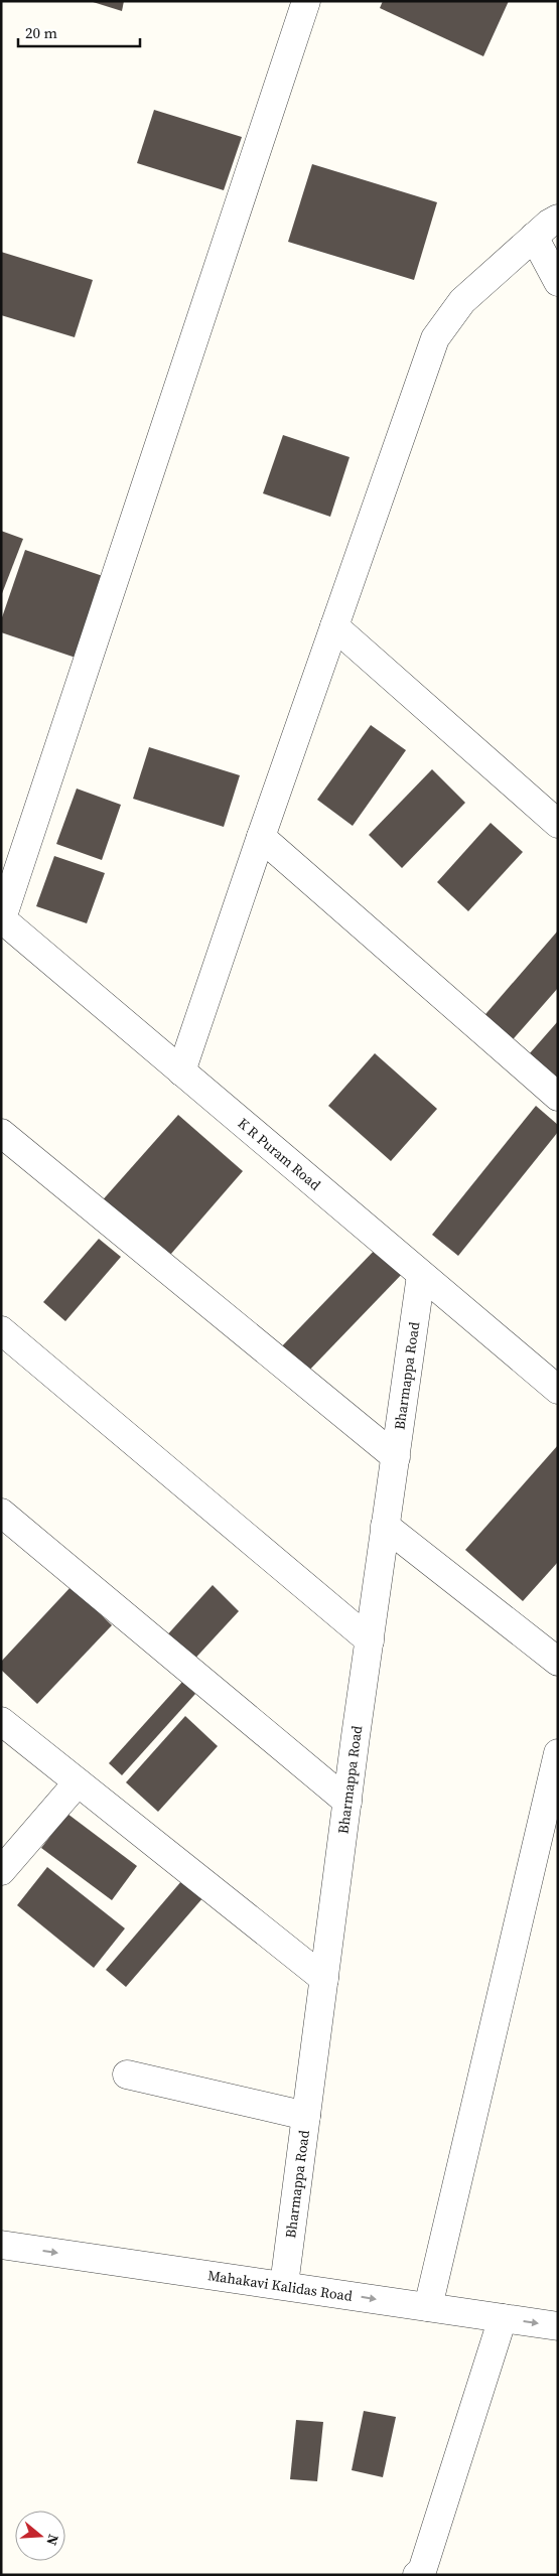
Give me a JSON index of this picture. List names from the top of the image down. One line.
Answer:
{"streets":{"street":["K R Puram Road","Bharmappa Road","Mahakavi Kalidas Road"]},"crossings":[["K R Puram Road","Bharmappa Road"],["Bharmappa Road","Mahakavi Kalidas Road"]],"scale_bar":"20 m","north":"right"}
